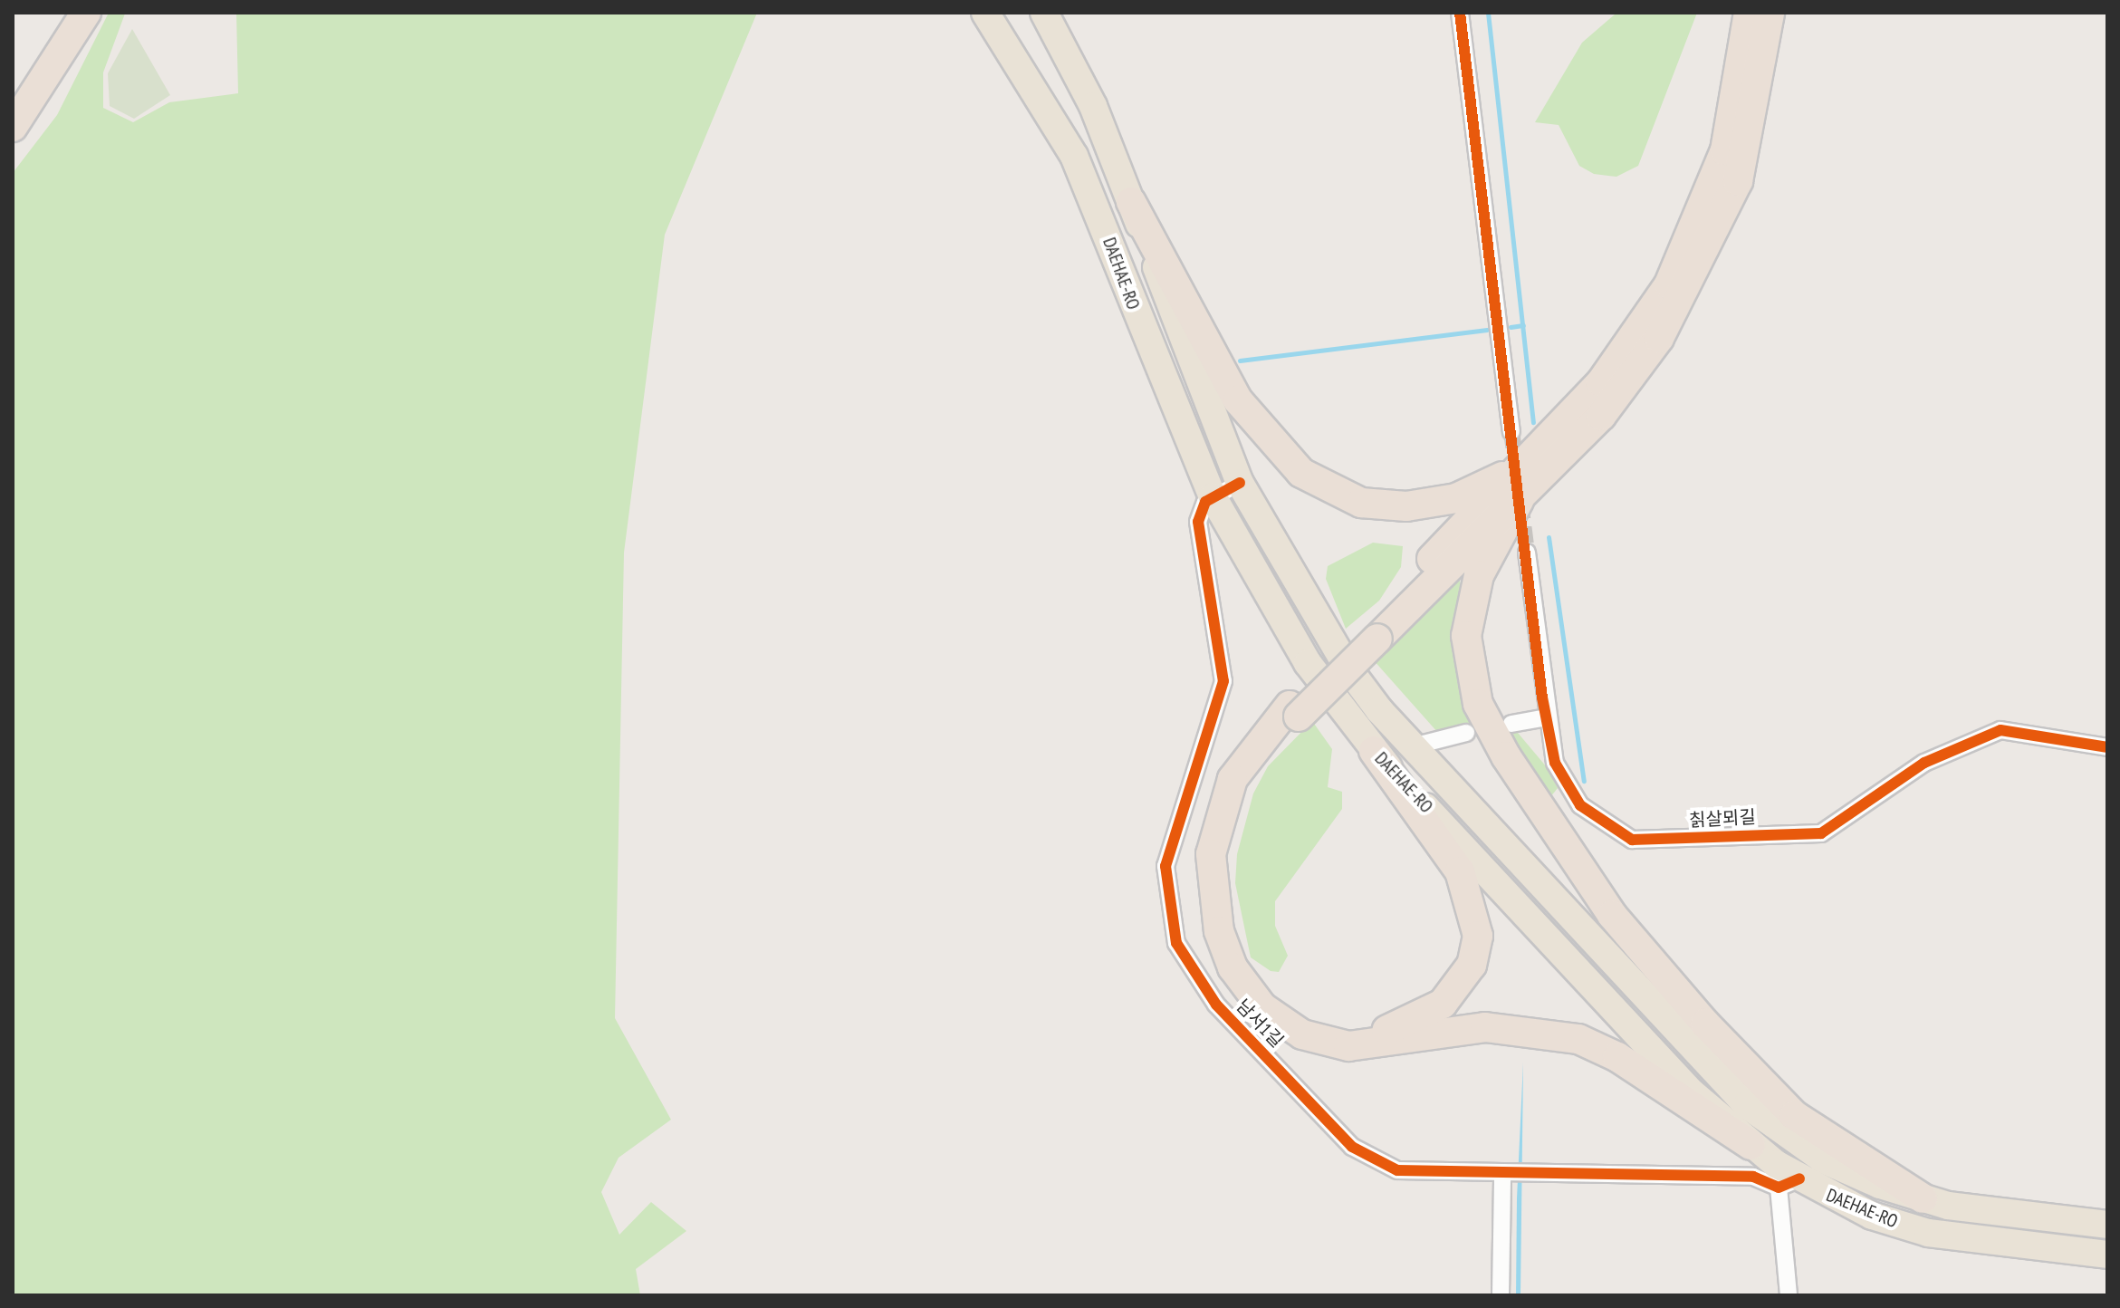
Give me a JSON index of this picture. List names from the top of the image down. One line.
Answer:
{"streets":{"highway":["DAEHAE-RO"],"street":["칡살뫼길","남서1길"]},"crossings":[["DAEHAE-RO","남서1길"]]}
